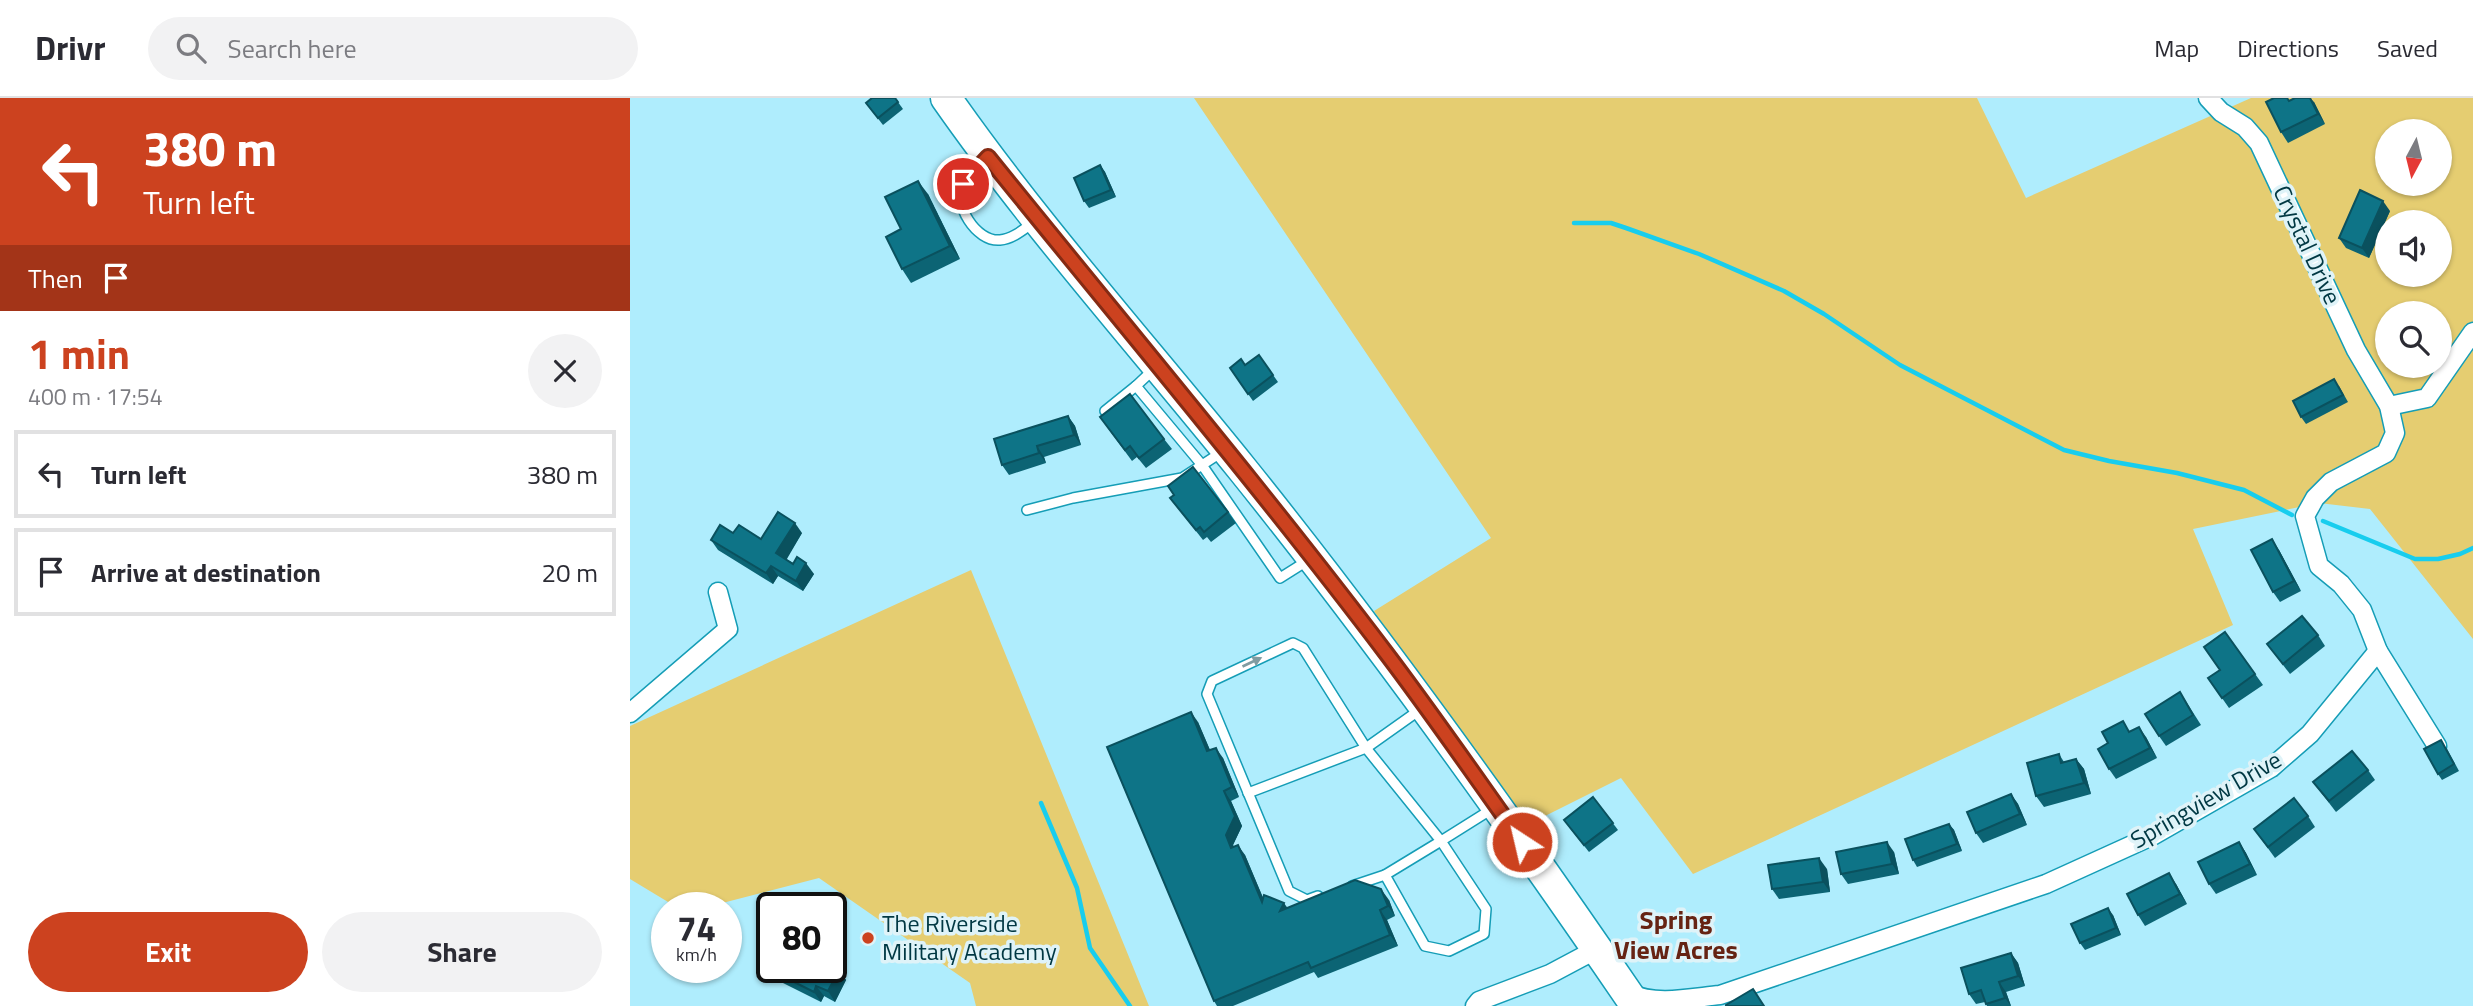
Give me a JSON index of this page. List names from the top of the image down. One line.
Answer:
{"streets":{"street":["Crystal Drive","Springview Drive"]},"districts":["Spring View Acres"],"places":["The Riverside Military Academy"],"north":"bottom","page":{"header":"Drivr","search":"Search here","nav":["Map","Directions","Saved"],"turn":["380 m","Turn left"],"then":"Then","heading":["1 min","400 m · 17:54"],"list":[{"name":"Turn left","value":"380 m"},{"name":"Arrive at destination","value":"20 m"}],"speed":"74 km/h","limit":"80","buttons":["Exit","Share"]}}
